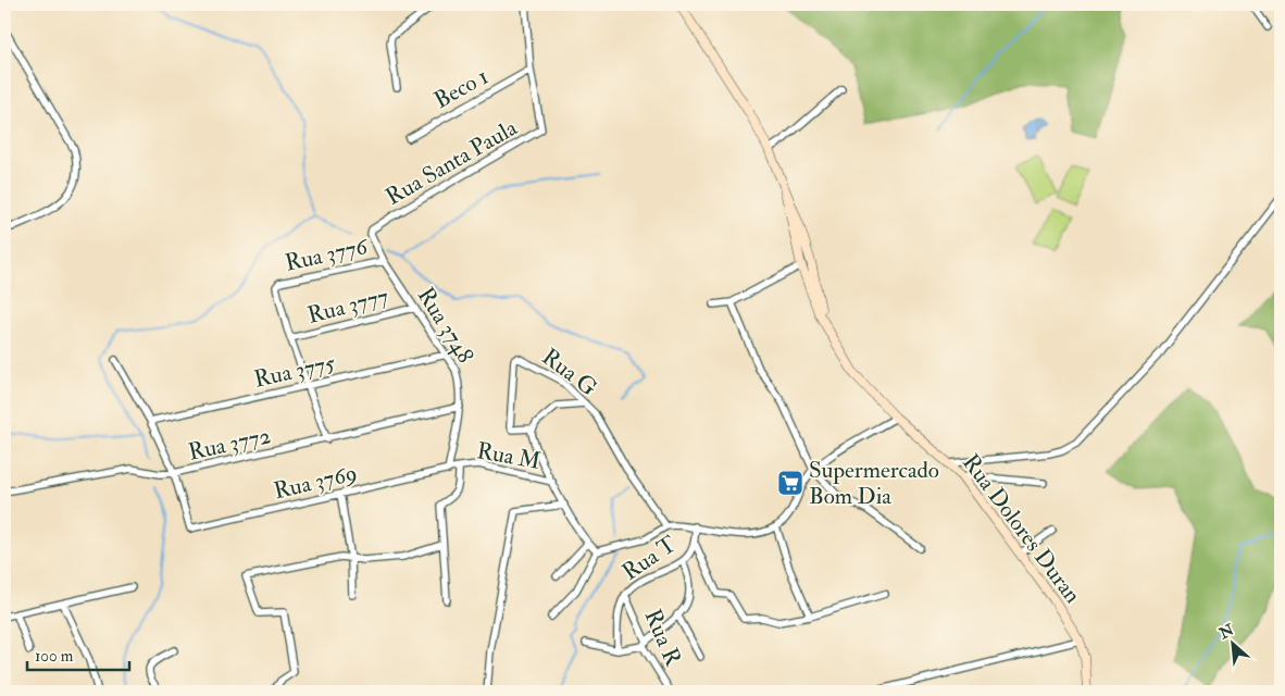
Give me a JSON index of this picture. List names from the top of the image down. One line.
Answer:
{"streets":{"street":["Beco 1","Rua Santa Paula","Rua 3776","Rua 3777","Rua 3748","Rua 3775","Rua G","Rua 3772","Rua M","Rua 3769","Rua Dolores Duran","Rua T","Rua R"]},"crossings":[["Beco 1","Rua Santa Paula"],["Rua Santa Paula","Rua 3776"],["Rua Santa Paula","Rua 3748"],["Rua 3776","Rua 3777"],["Rua 3777","Rua 3748"],["Rua 3748","Rua 3775"],["Rua 3748","Rua 3772"],["Rua 3748","Rua 3769"],["Rua 3772","Rua 3769"],["Rua T","Rua R"]],"places":{"supermarket":["Supermercado Bom Dia"]},"scale_bar":"100 m","north":"top left"}
